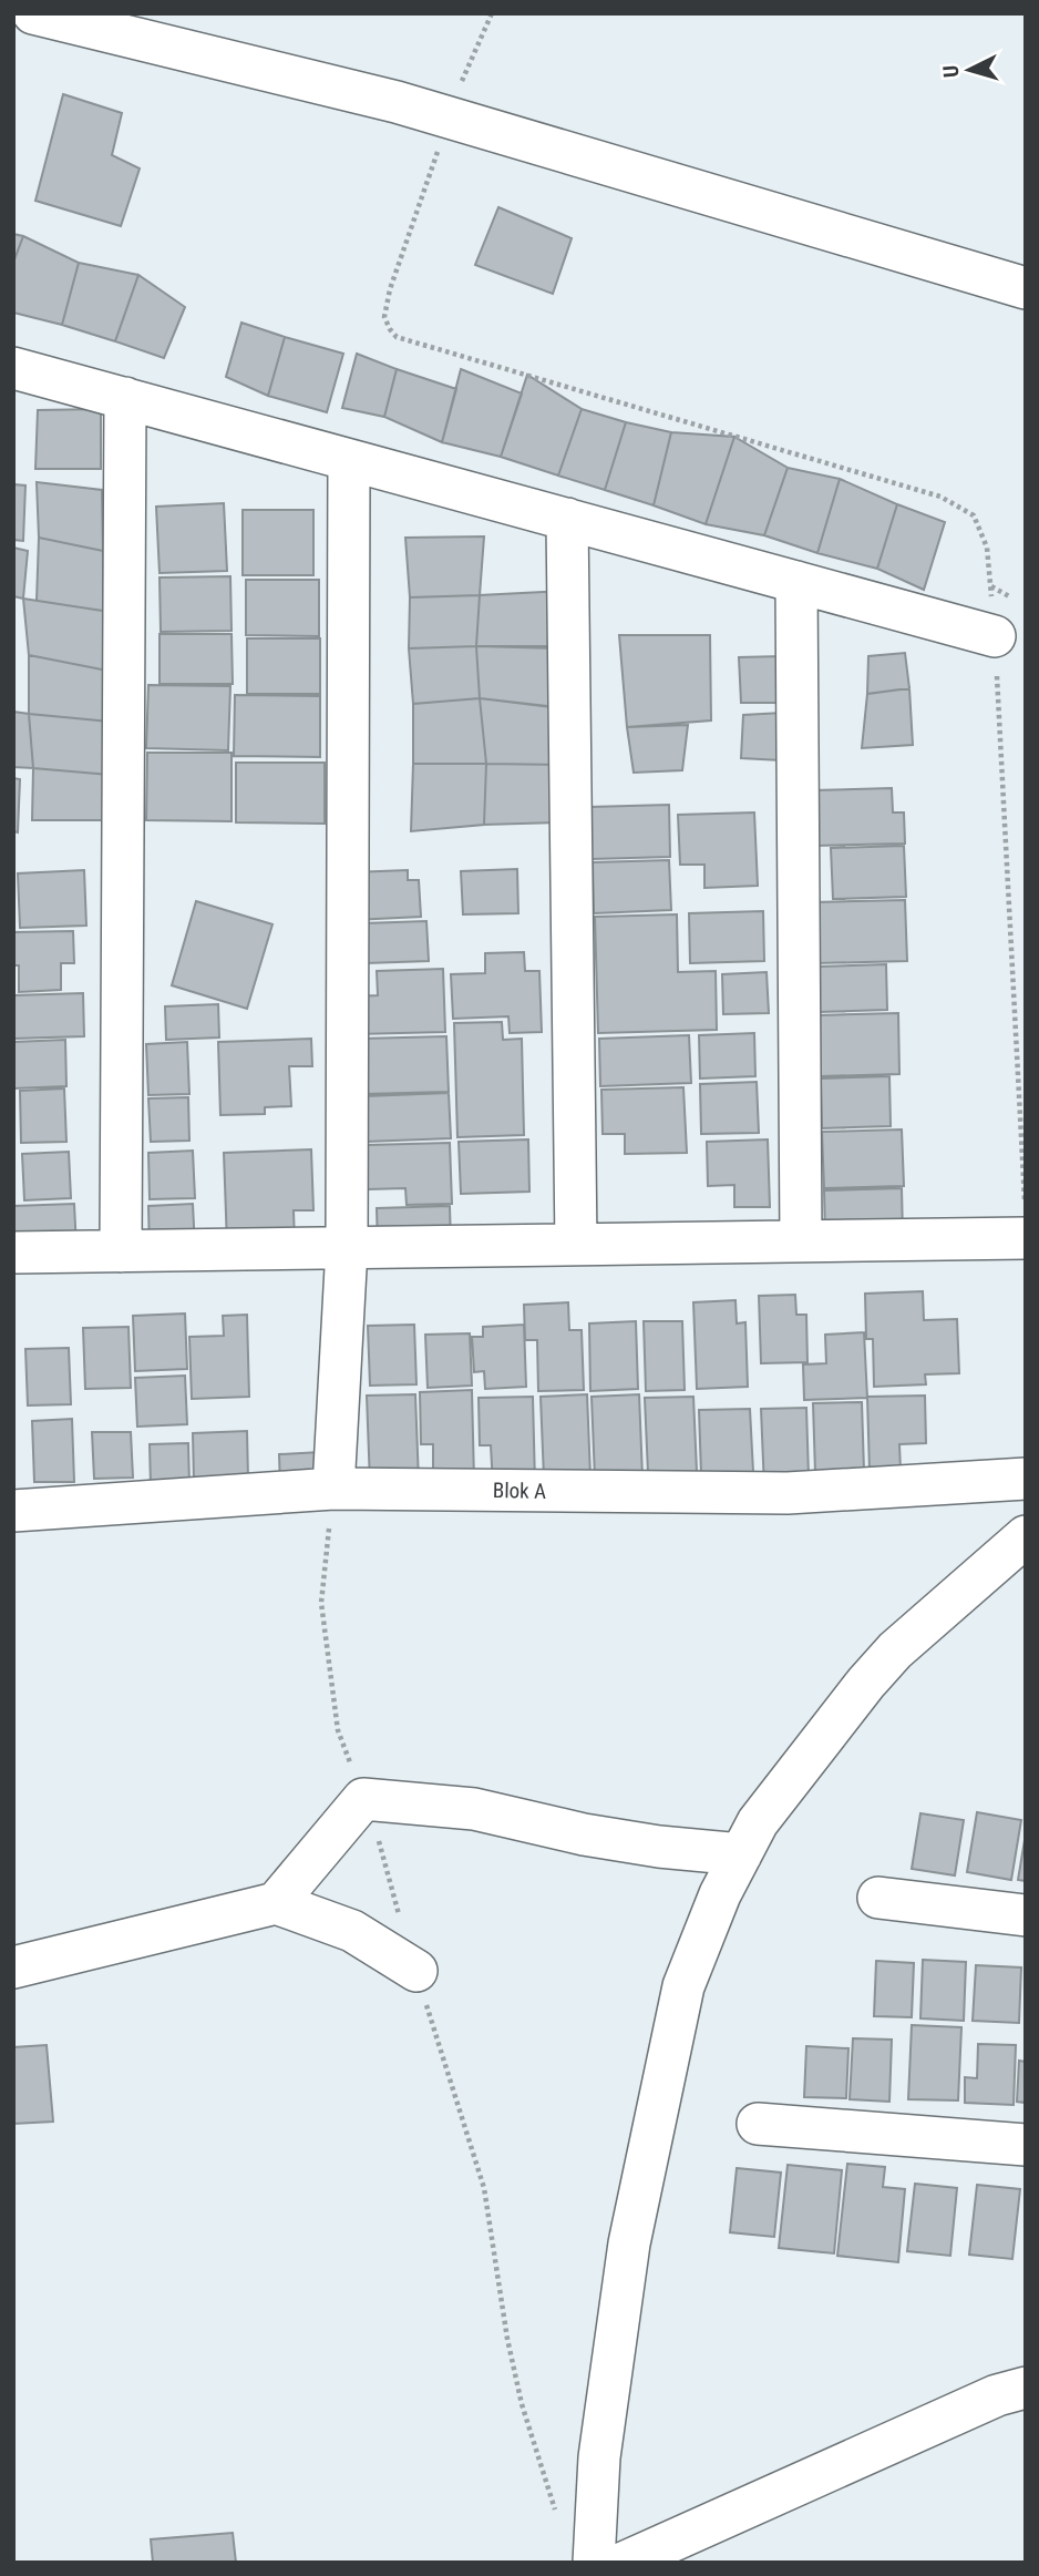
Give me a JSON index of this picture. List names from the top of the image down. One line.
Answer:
{"streets":{"street":["Blok A"]},"north":"left"}
